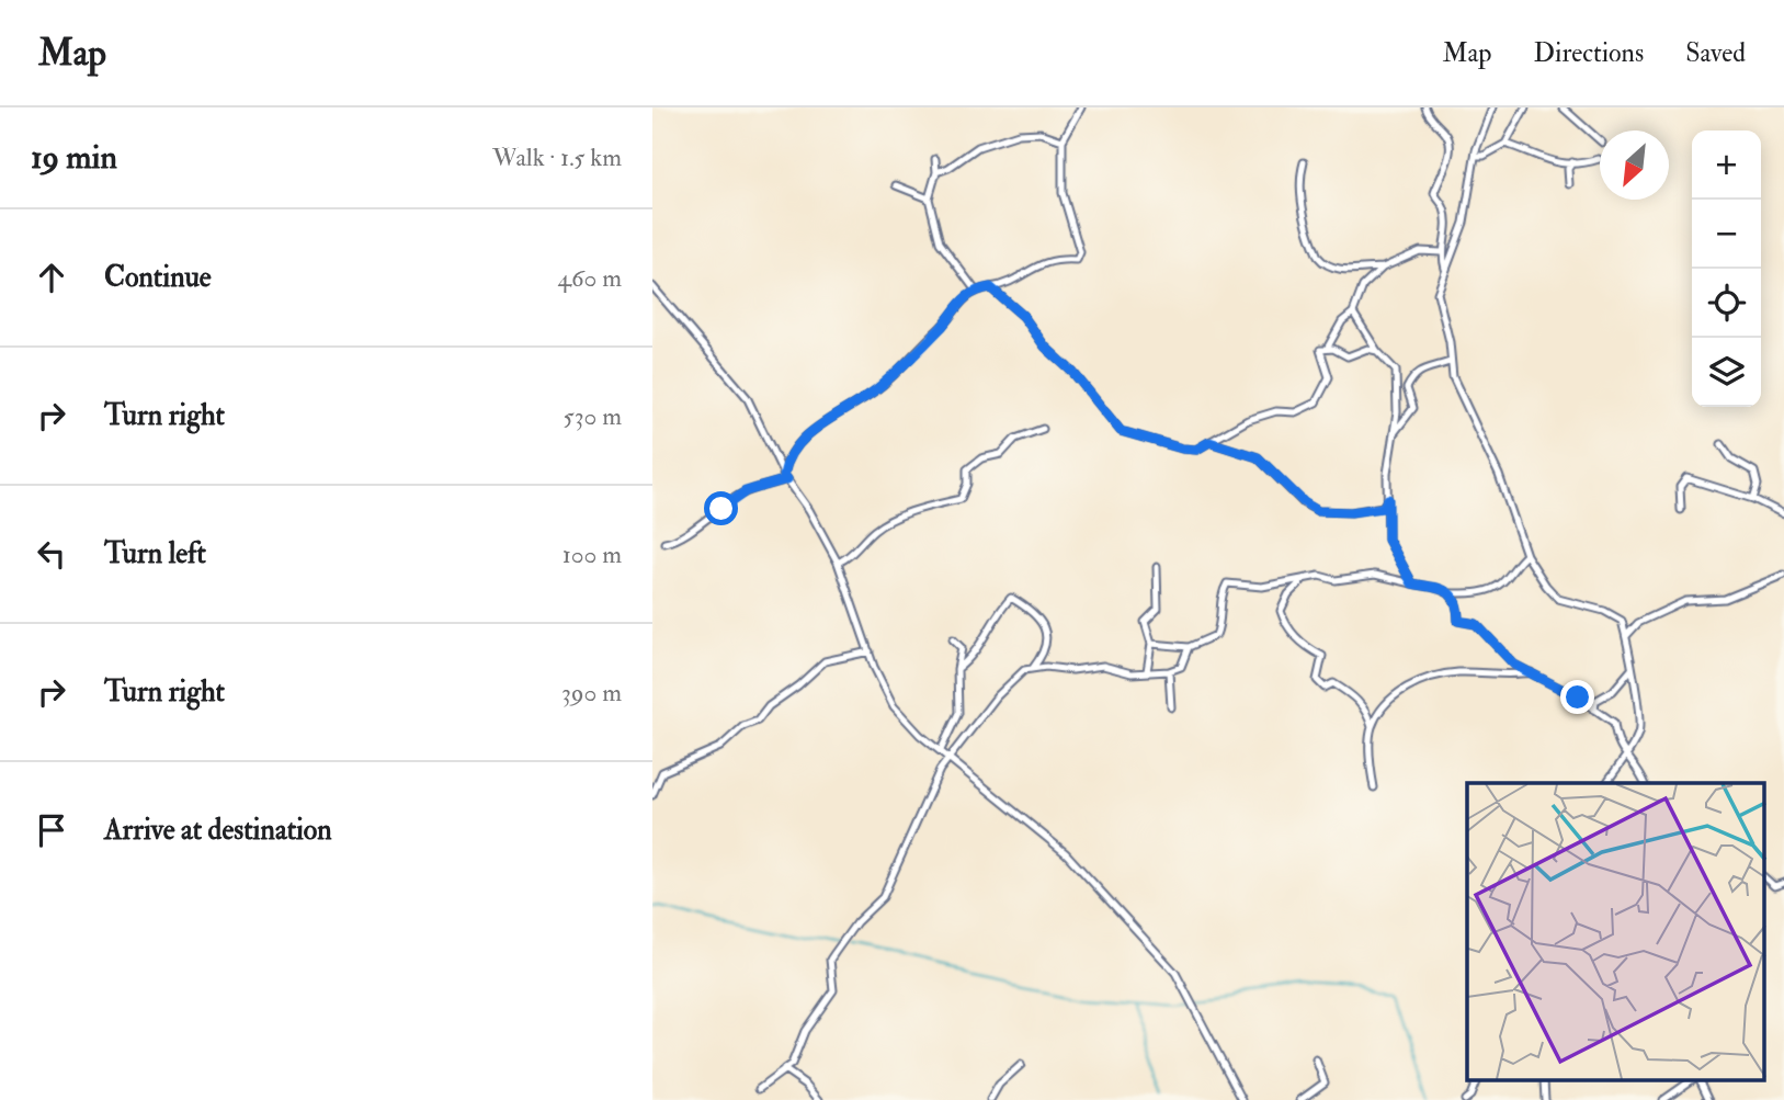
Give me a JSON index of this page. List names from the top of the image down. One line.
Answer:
{"north":"bottom left","page":{"header":"Map","nav":["Map","Directions","Saved"],"heading":["19 min","Walk · 1.5 km"],"map_buttons":["+","−"],"list":[["Continue","460 m"],["Turn right","530 m"],["Turn left","100 m"],["Turn right","390 m"],"Arrive at destination"]}}
